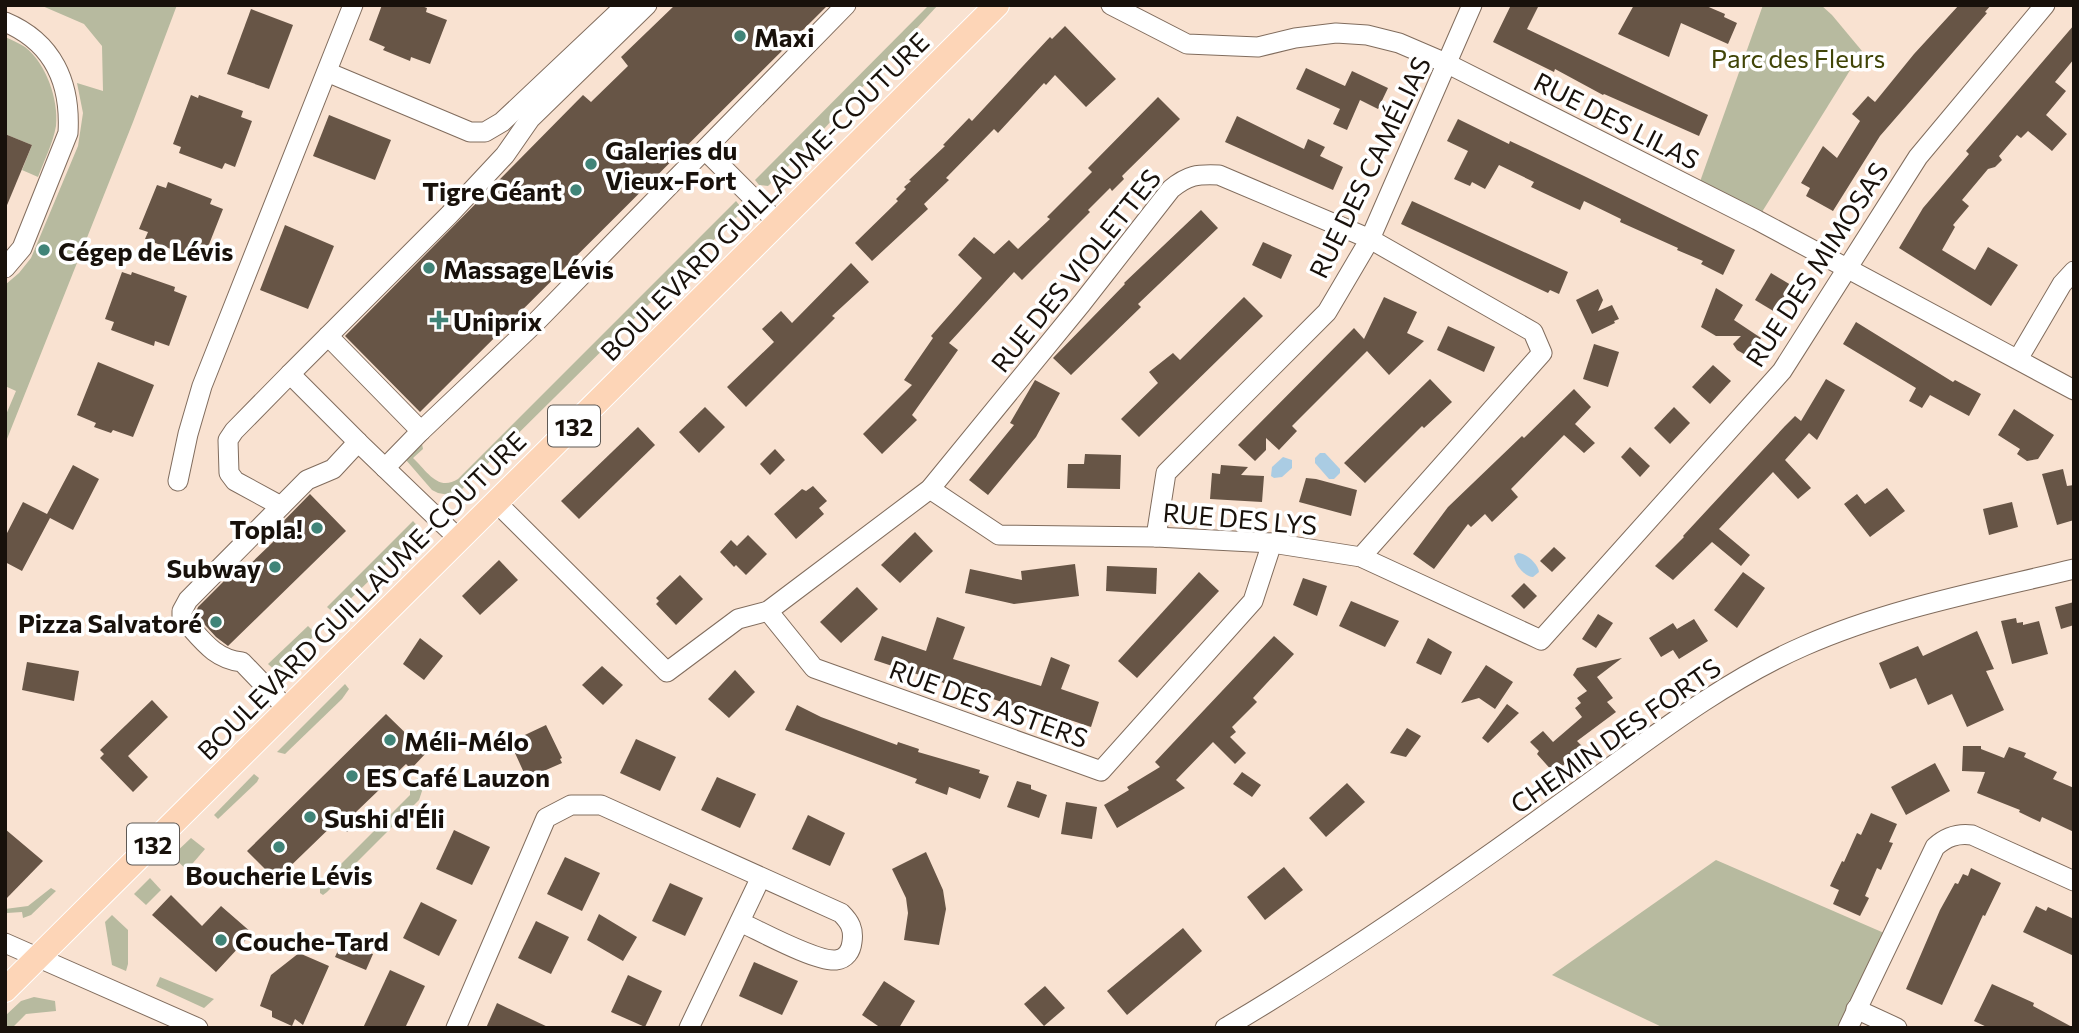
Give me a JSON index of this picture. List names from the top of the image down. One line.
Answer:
{"streets":{"main road":["BOULEVARD GUILLAUME-COUTURE","132"],"street":["RUE DES LILAS","RUE DES CAMÉLIAS","RUE DES MIMOSAS","RUE DES VIOLETTES","RUE DES LYS","RUE DES ASTERS","CHEMIN DES FORTS"]},"crossings":[["RUE DES LILAS","RUE DES CAMÉLIAS"],["RUE DES LILAS","RUE DES MIMOSAS"],["RUE DES CAMÉLIAS","RUE DES VIOLETTES"],["RUE DES CAMÉLIAS","RUE DES LYS"],["BOULEVARD GUILLAUME-COUTURE","RUE DES VIOLETTES"],["RUE DES MIMOSAS","RUE DES LYS"],["RUE DES VIOLETTES","RUE DES LYS"],["RUE DES VIOLETTES","RUE DES ASTERS"],["RUE DES LYS","RUE DES ASTERS"]],"parks":["Parc des Fleurs"],"places":{"other":["Maxi","Galeries du Vieux-Fort","Tigre Géant","Cégep de Lévis","Massage Lévis","Topla!","Subway","Pizza Salvatoré","Méli-Mélo","ES Café Lauzon","Sushi d'Éli","Boucherie Lévis","Couche-Tard"],"health":["Uniprix"]}}
